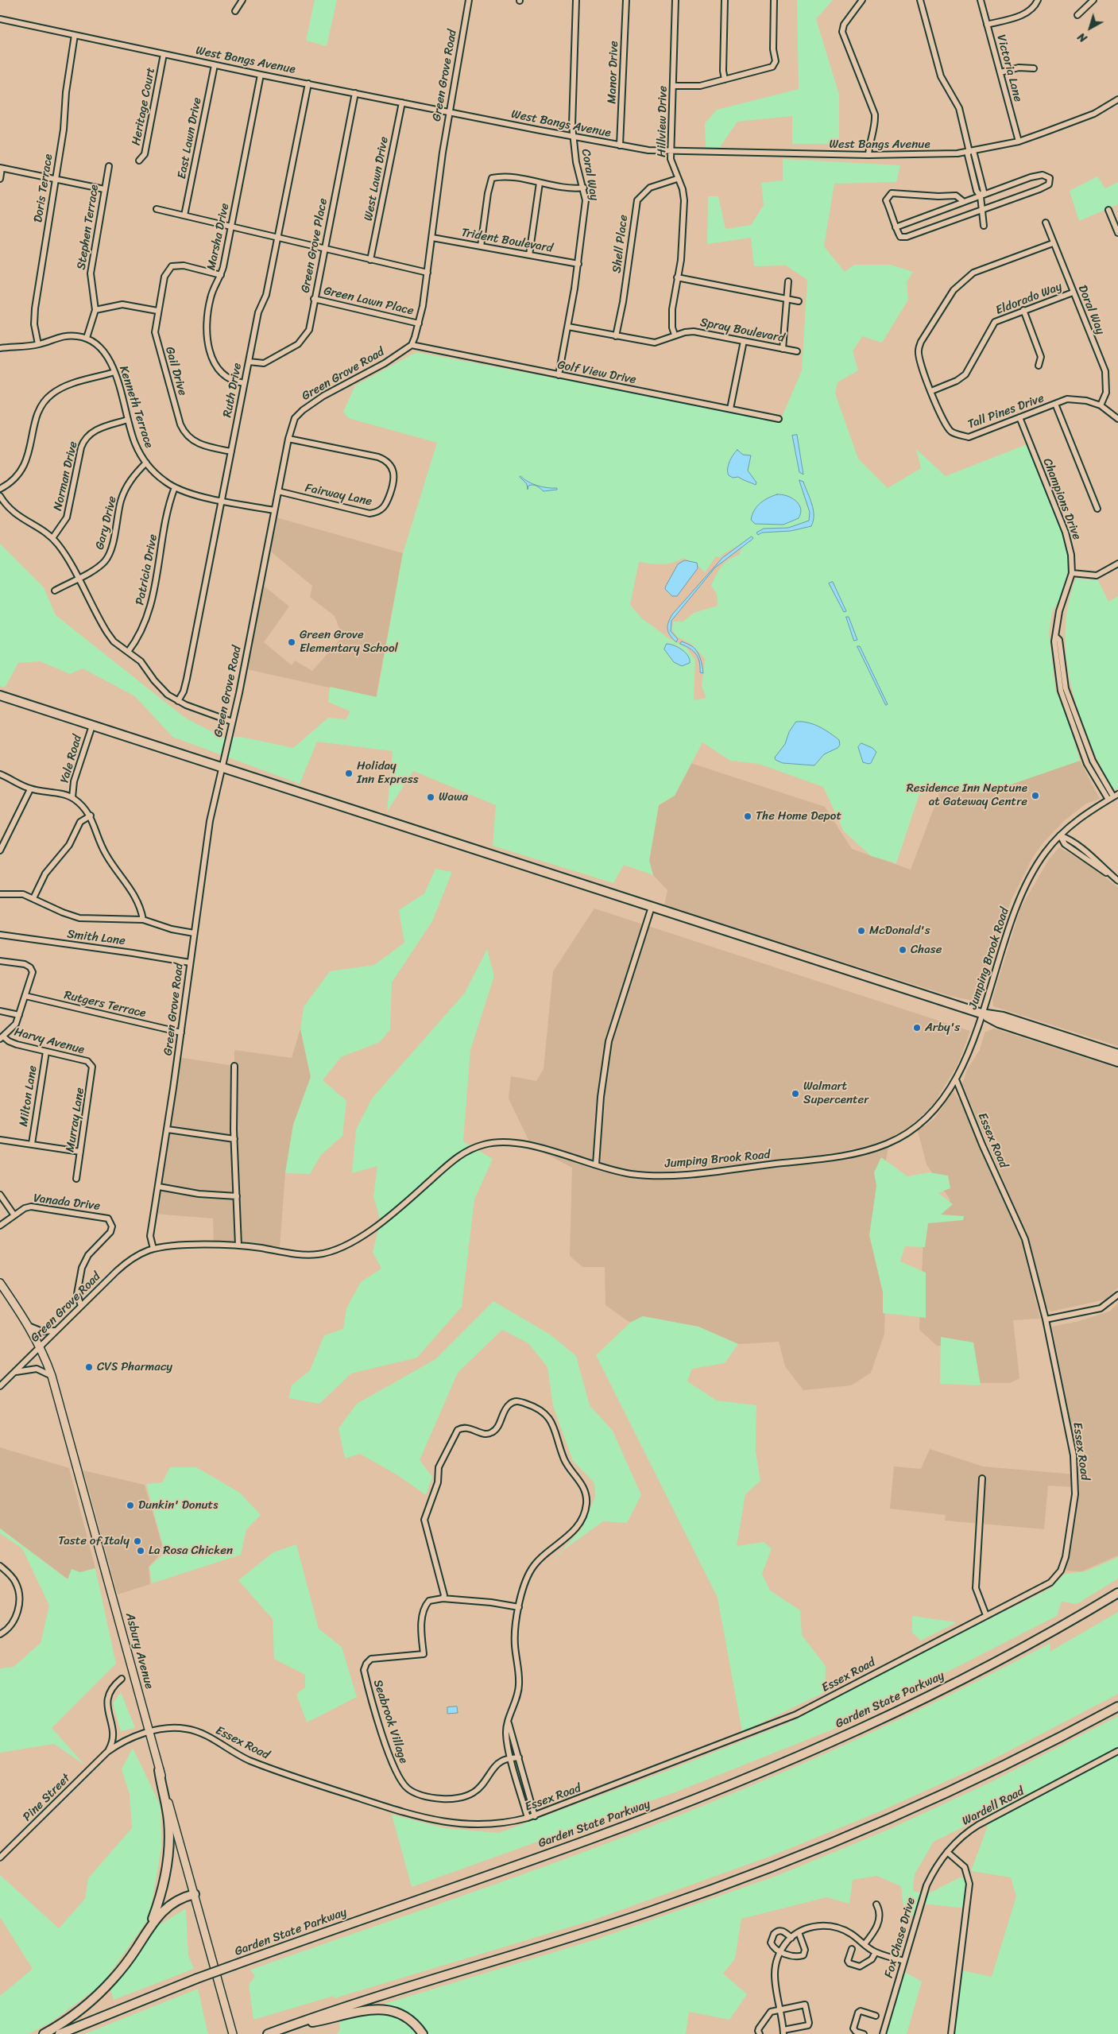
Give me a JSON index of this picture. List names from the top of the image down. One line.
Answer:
{"streets":{"highway":["Garden State Parkway"],"main road":["Asbury Avenue"],"street":["West Bangs Avenue","Victoria Lane","Manor Drive","Green Grove Road","Heritage Court","Hillview Drive","East Lawn Drive","Coral Way","West Lawn Drive","Doris Terrace","Stephen Terrace","Marsha Drive","Trident Boulevard","Shell Place","Green Grove Place","Eldorado Way","Green Lawn Place","Doral Way","Spray Boulevard","Gail Drive","Golf View Drive","Ruth Drive","Kenneth Terrace","Tall Pines Drive","Norman Drive","Fairway Lane","Champions Drive","Gary Drive","Patricia Drive","Yale Road","Smith Lane","Jumping Brook Road","Rutgers Terrace","Harvy Avenue","Milton Lane","Murray Lane","Essex Road","Vanada Drive","Seabrook Village","Pine Street","Wardell Road","Fox Chase Drive"]},"crossings":[["West Bangs Avenue","Victoria Lane"],["West Bangs Avenue","Manor Drive"],["West Bangs Avenue","Green Grove Road"],["West Bangs Avenue","Heritage Court"],["West Bangs Avenue","Hillview Drive"],["West Bangs Avenue","East Lawn Drive"],["West Bangs Avenue","Coral Way"],["West Bangs Avenue","West Lawn Drive"],["West Bangs Avenue","Doris Terrace"],["West Bangs Avenue","Marsha Drive"],["West Bangs Avenue","Green Grove Place"],["West Bangs Avenue","Ruth Drive"],["Green Grove Road","Trident Boulevard"],["Green Grove Road","Green Lawn Place"],["Green Grove Road","Golf View Drive"],["Green Grove Road","Kenneth Terrace"],["Green Grove Road","Fairway Lane"],["Green Grove Road","Smith Lane"],["Green Grove Road","Jumping Brook Road"],["Green Grove Road","Rutgers Terrace"],["Green Grove Road","Vanada Drive"],["Green Grove Road","Asbury Avenue"],["Hillview Drive","Shell Place"],["Hillview Drive","Spray Boulevard"],["Coral Way","Trident Boulevard"],["Coral Way","Spray Boulevard"],["Coral Way","Golf View Drive"],["Stephen Terrace","Kenneth Terrace"],["Marsha Drive","Gail Drive"],["Marsha Drive","Ruth Drive"],["Shell Place","Spray Boulevard"],["Green Grove Place","Green Lawn Place"],["Green Grove Place","Ruth Drive"],["Eldorado Way","Doral Way"],["Eldorado Way","Tall Pines Drive"],["Doral Way","Tall Pines Drive"],["Gail Drive","Ruth Drive"],["Ruth Drive","Kenneth Terrace"],["Kenneth Terrace","Norman Drive"],["Kenneth Terrace","Gary Drive"],["Kenneth Terrace","Patricia Drive"],["Tall Pines Drive","Champions Drive"],["Champions Drive","Jumping Brook Road"],["Jumping Brook Road","Essex Road"],["Harvy Avenue","Milton Lane"],["Harvy Avenue","Murray Lane"],["Essex Road","Asbury Avenue"],["Essex Road","Pine Street"],["Asbury Avenue","Pine Street"],["Wardell Road","Fox Chase Drive"]],"places":["Green Grove Elementary School","Holiday Inn Express","Residence Inn Neptune at Gateway Centre","Wawa","The Home Depot","McDonald's","Chase","Arby's","Walmart Supercenter","CVS Pharmacy","Dunkin' Donuts","Taste of Italy","La Rosa Chicken"],"north":"bottom left"}
